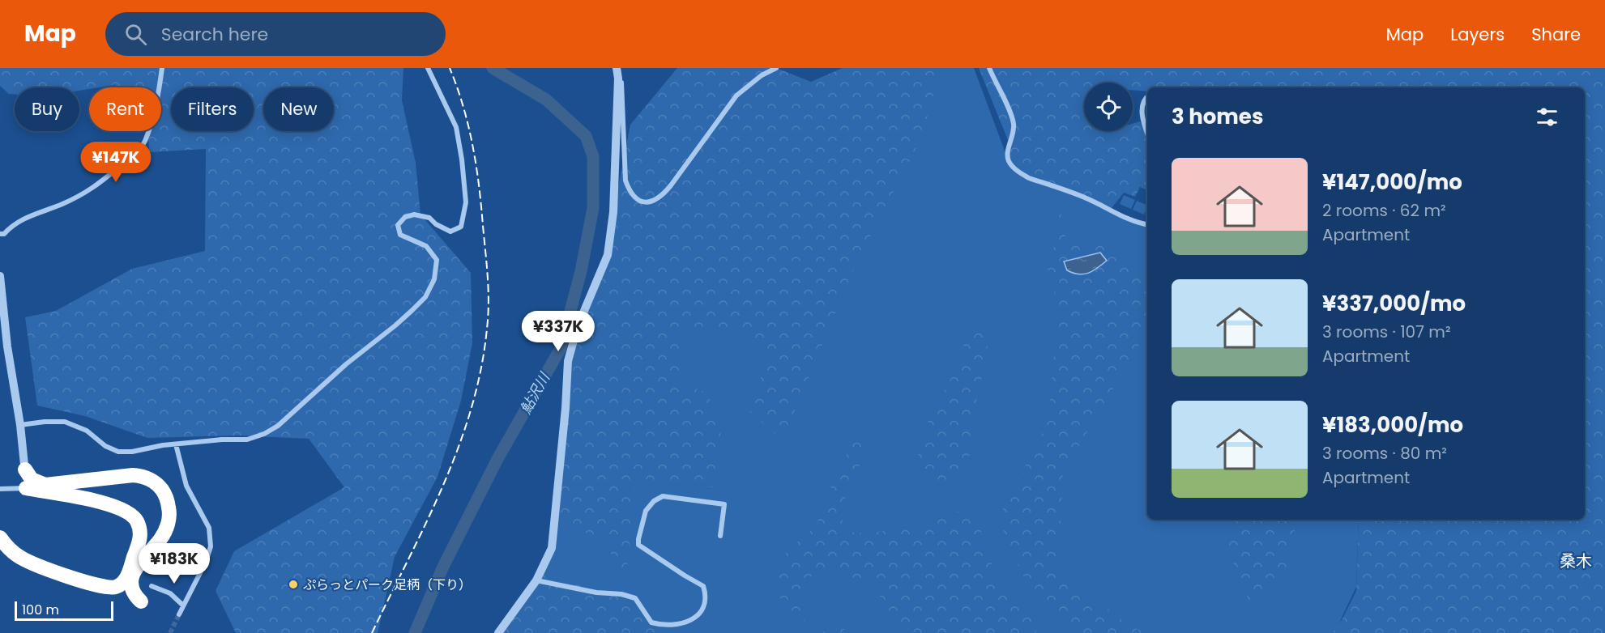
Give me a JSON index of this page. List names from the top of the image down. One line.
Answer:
{"districts":["桑木"],"water":["鮎沢川"],"places":["ぷらっとパーク足柄（下り）"],"scale_bar":"100 m","page":{"header":"Map","search":"Search here","nav":["Map","Layers","Share"],"chip":["Buy","Rent","Filters","New"],"heading":"3 homes","price":["¥147K","¥337K","¥183K"],"list":[{"name":"¥147,000/mo","note":"2 rooms · 62 m² · Apartment"},{"name":"¥337,000/mo","note":"3 rooms · 107 m² · Apartment"},{"name":"¥183,000/mo","note":"3 rooms · 80 m² · Apartment"}],"scale":"100 m"}}
